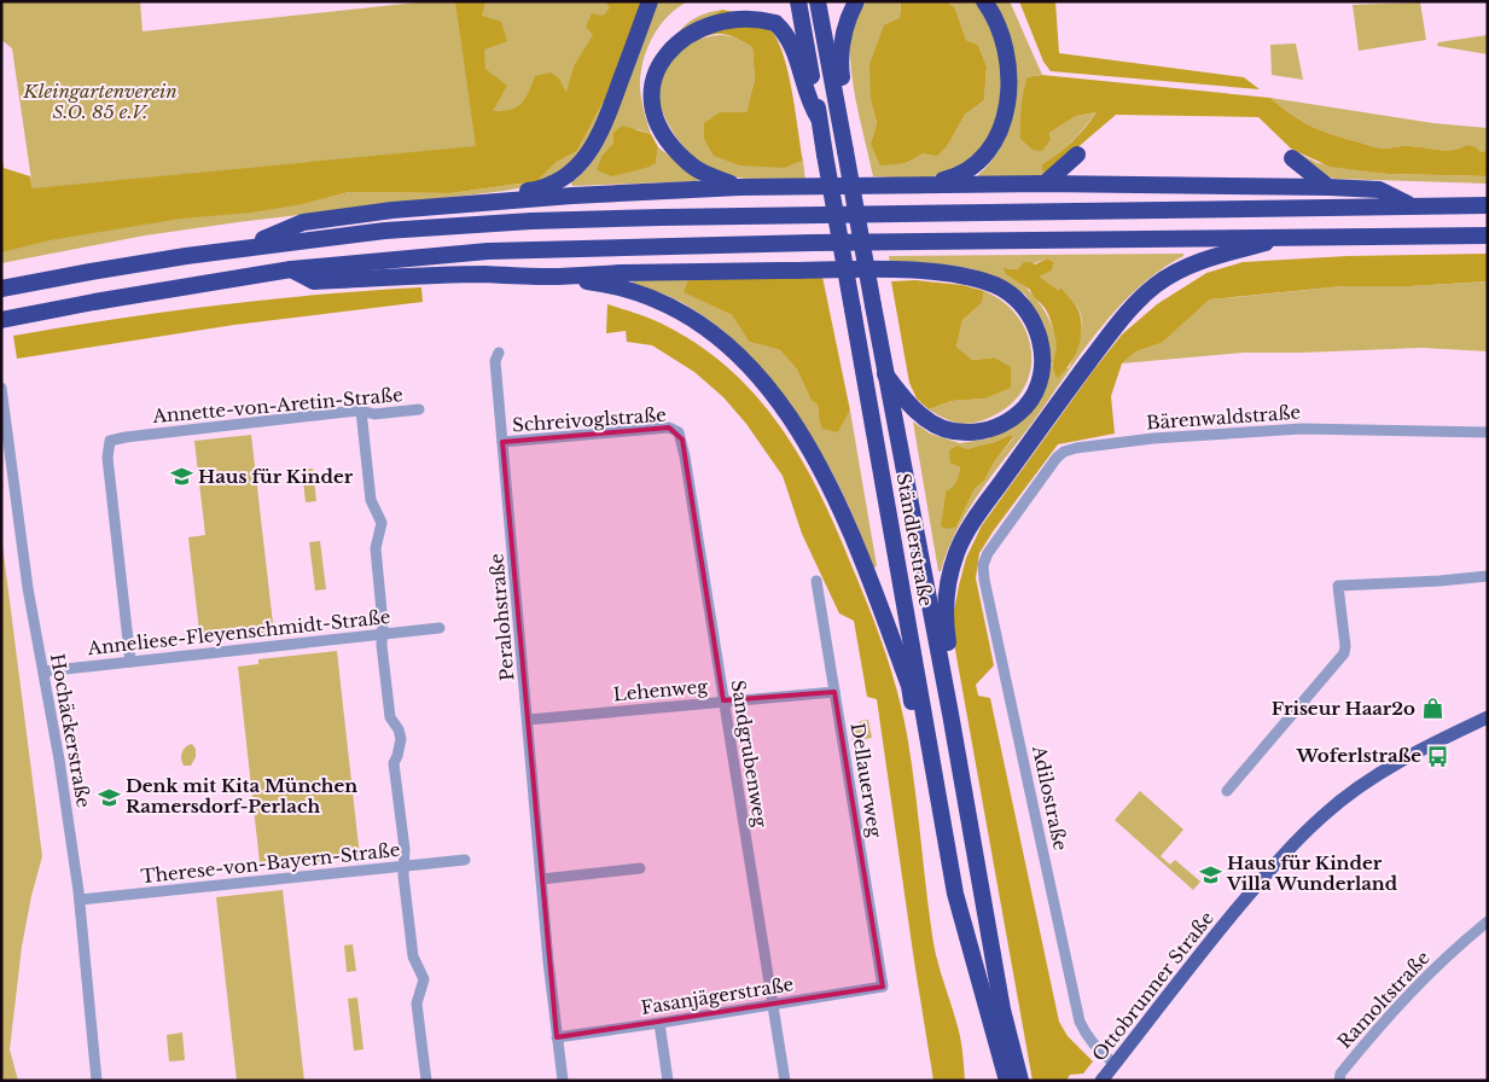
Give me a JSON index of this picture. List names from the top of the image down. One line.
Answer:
{"streets":{"highway":["Ständlerstraße"],"main road":["Ottobrunner Straße"],"street":["Annette-von-Aretin-Straße","Bärenwaldstraße","Schreivoglstraße","Peralohstraße","Anneliese-Fleyenschmidt-Straße","Lehenweg","Hochäckerstraße","Sandgrubenweg","Dellauerweg","Adilostraße","Therese-von-Bayern-Straße","Fasanjägerstraße","Ramoltstraße"]},"crossings":[["Annette-von-Aretin-Straße","Anneliese-Fleyenschmidt-Straße"],["Bärenwaldstraße","Adilostraße"],["Schreivoglstraße","Peralohstraße"],["Schreivoglstraße","Sandgrubenweg"],["Peralohstraße","Lehenweg"],["Peralohstraße","Fasanjägerstraße"],["Anneliese-Fleyenschmidt-Straße","Hochäckerstraße"],["Lehenweg","Sandgrubenweg"],["Lehenweg","Dellauerweg"],["Hochäckerstraße","Therese-von-Bayern-Straße"],["Sandgrubenweg","Fasanjägerstraße"],["Dellauerweg","Fasanjägerstraße"],["Adilostraße","Ottobrunner Straße"]],"parks":["Kleingartenverein S.O. 85 e.V."],"places":{"school or university":["Haus für Kinder","Denk mit Kita München Ramersdorf-Perlach","Haus für Kinder Villa Wunderland"],"shop":["Friseur Haar2o"],"bus stop":["Woferlstraße"]}}
